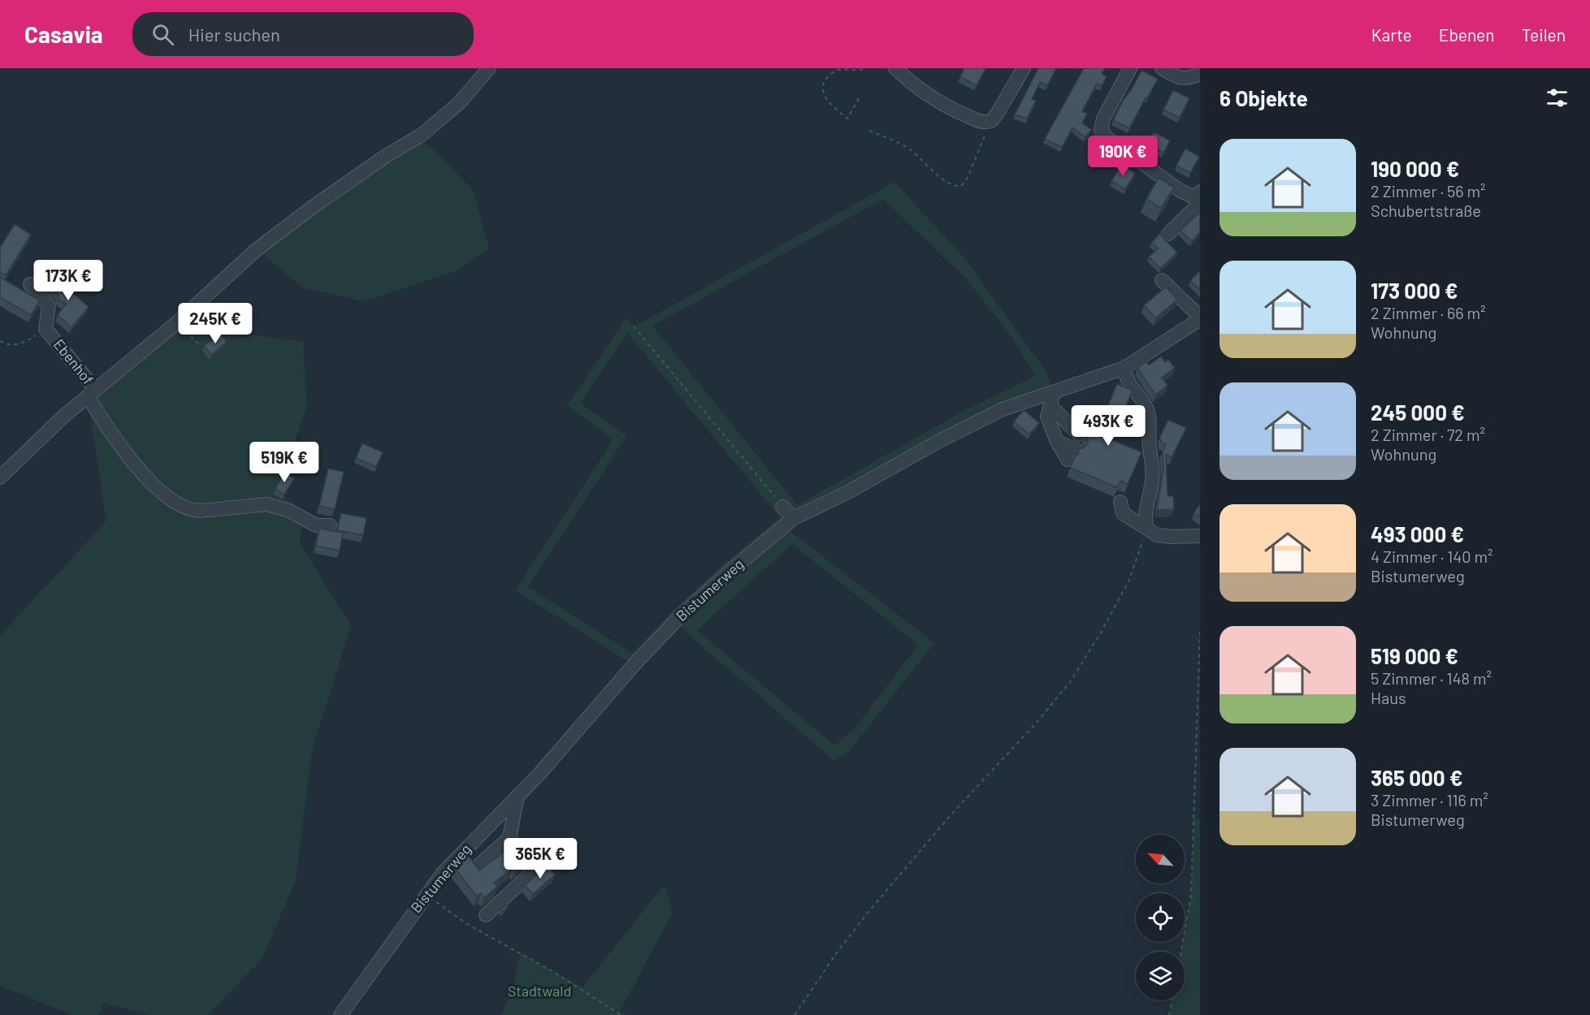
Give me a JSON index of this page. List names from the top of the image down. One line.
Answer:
{"streets":{"street":["Ebenhof","Bistumerweg"]},"parks":["Stadtwald"],"north":"top left","page":{"header":"Casavia","search":"Hier suchen","nav":["Karte","Ebenen","Teilen"],"heading":"6 Objekte","list":[{"name":"190 000 €","note":"2 Zimmer · 56 m² · Schubertstraße"},{"name":"173 000 €","note":"2 Zimmer · 66 m² · Wohnung"},{"name":"245 000 €","note":"2 Zimmer · 72 m² · Wohnung"},{"name":"493 000 €","note":"4 Zimmer · 140 m² · Bistumerweg"},{"name":"519 000 €","note":"5 Zimmer · 148 m² · Haus"},{"name":"365 000 €","note":"3 Zimmer · 116 m² · Bistumerweg"}],"price":["190K €","173K €","245K €","493K €","519K €","365K €"]}}
